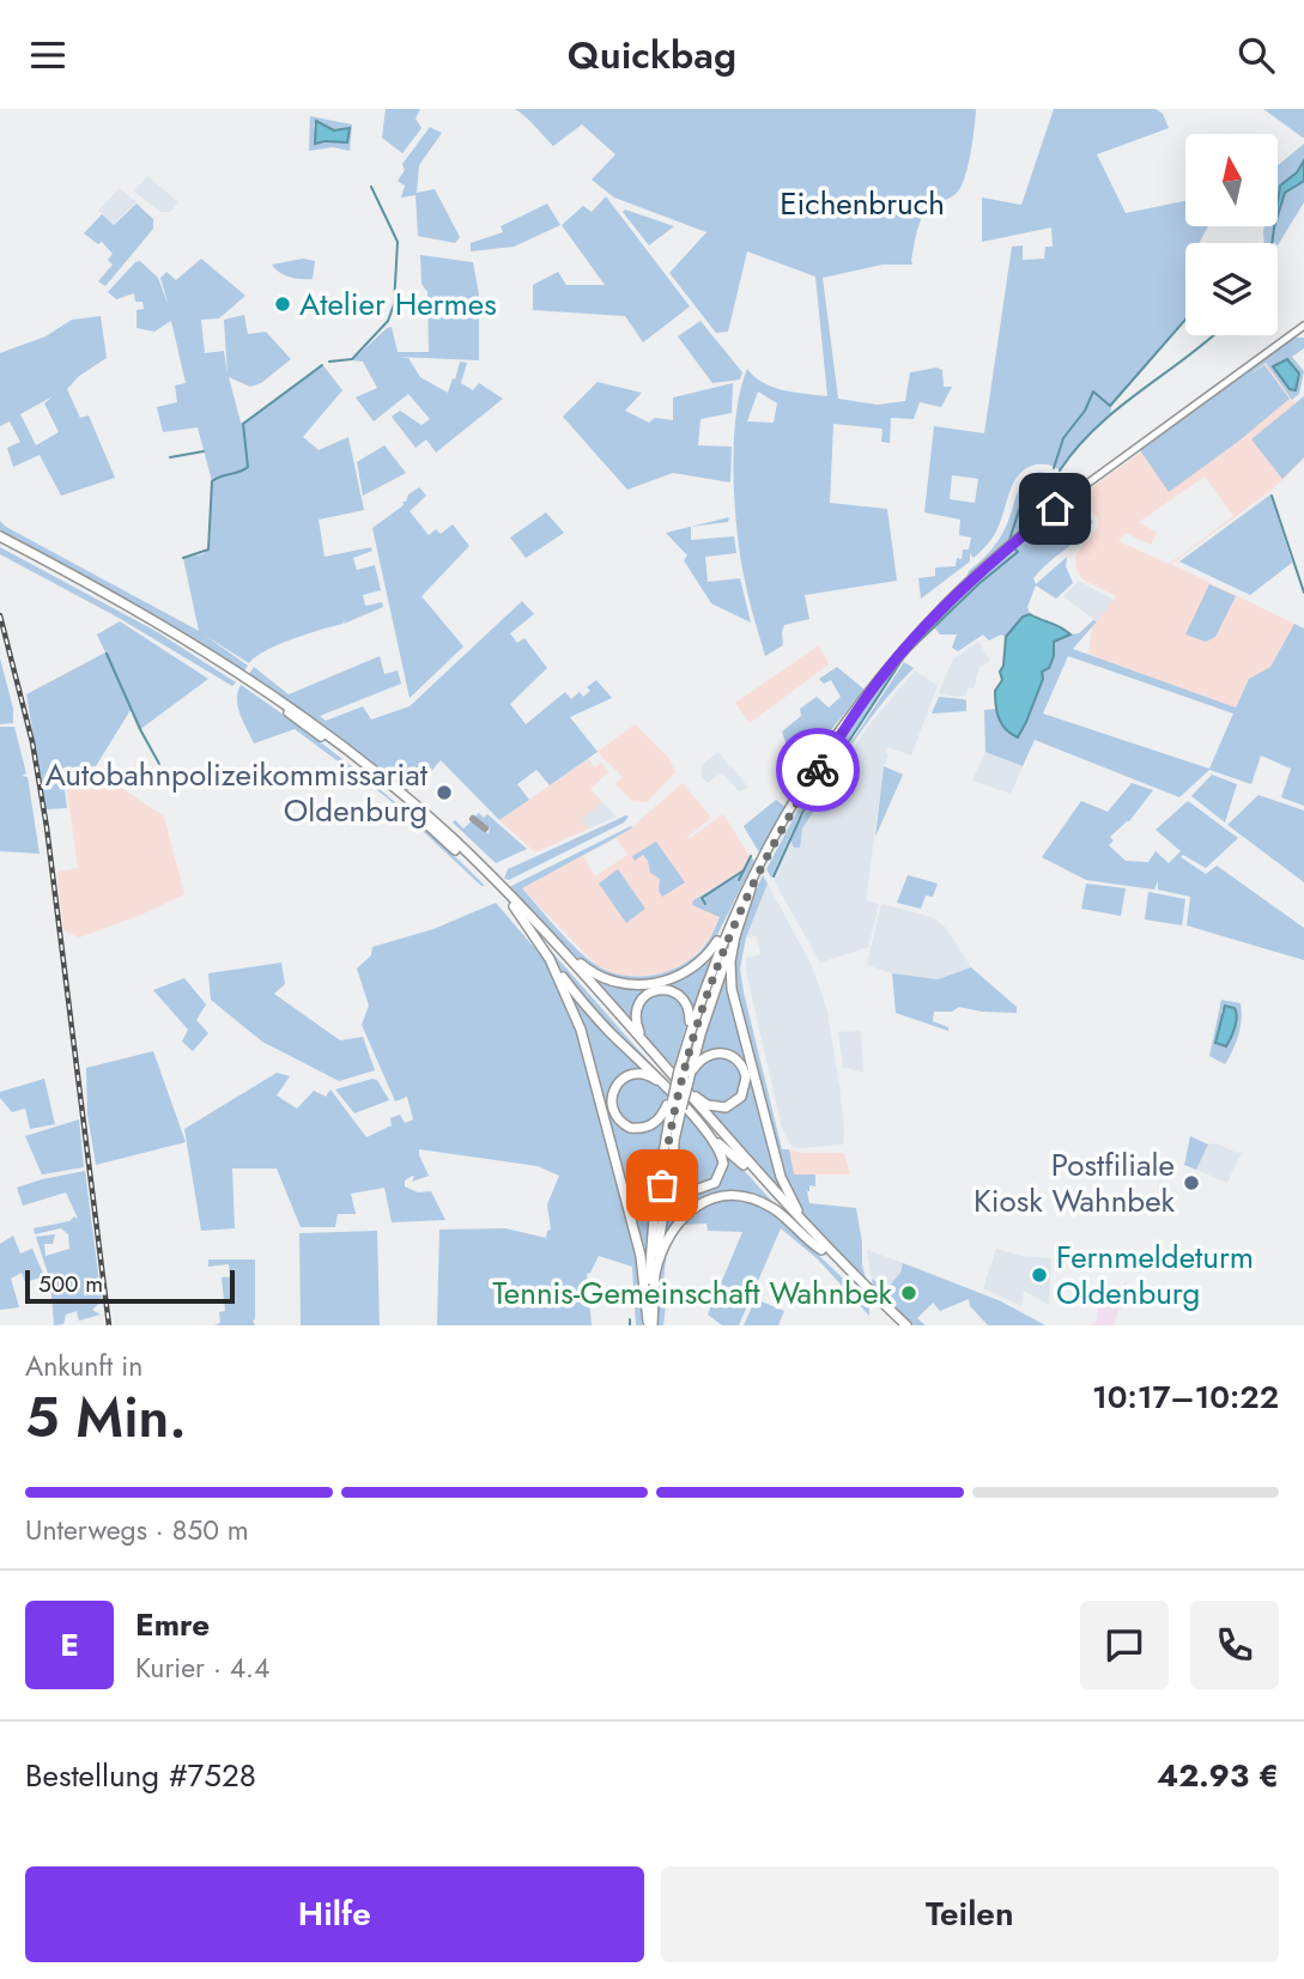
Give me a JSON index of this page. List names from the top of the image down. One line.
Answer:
{"parks":["Eichenbruch"],"places":["Atelier Hermes","Autobahnpolizeikommissariat Oldenburg","Postfiliale Kiosk Wahnbek","Fernmeldeturm Oldenburg","Tennis-Gemeinschaft Wahnbek"],"scale_bar":"500 m","north":"top","page":{"header":"Quickbag","scale":"500 m","heading":["5 Min.","Ankunft in","10:17–10:22"],"panel":["Emre","Kurier · 4.4","Bestellung #7528","42.93 €"],"bar":"Unterwegs · 850 m","round":"E","buttons":["Hilfe","Teilen"]}}
